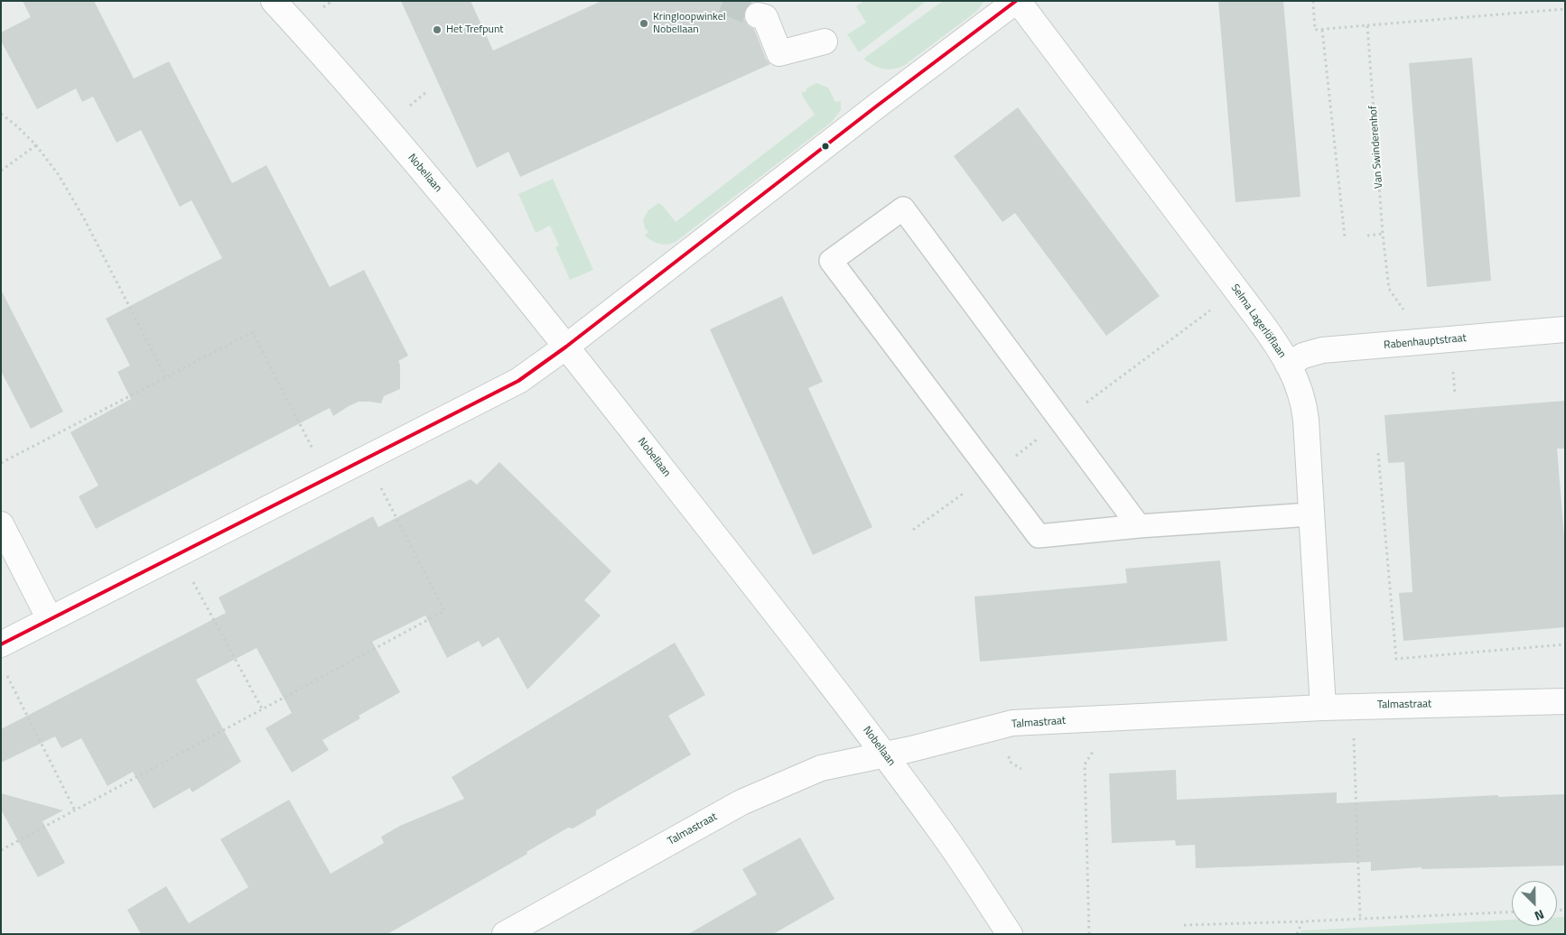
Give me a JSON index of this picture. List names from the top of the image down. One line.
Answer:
{"streets":{"street":["Nobellaan","Selma Lagerlöflaan","Rabenhauptstraat","Talmastraat"],"path":["Van Swinderenhof"]},"crossings":[["Van Swinderenhof","Rabenhauptstraat"],["Nobellaan","Talmastraat"],["Selma Lagerlöflaan","Rabenhauptstraat"],["Selma Lagerlöflaan","Talmastraat"]],"places":["Kringloopwinkel Nobellaan","Het Trefpunt"],"north":"bottom right"}
